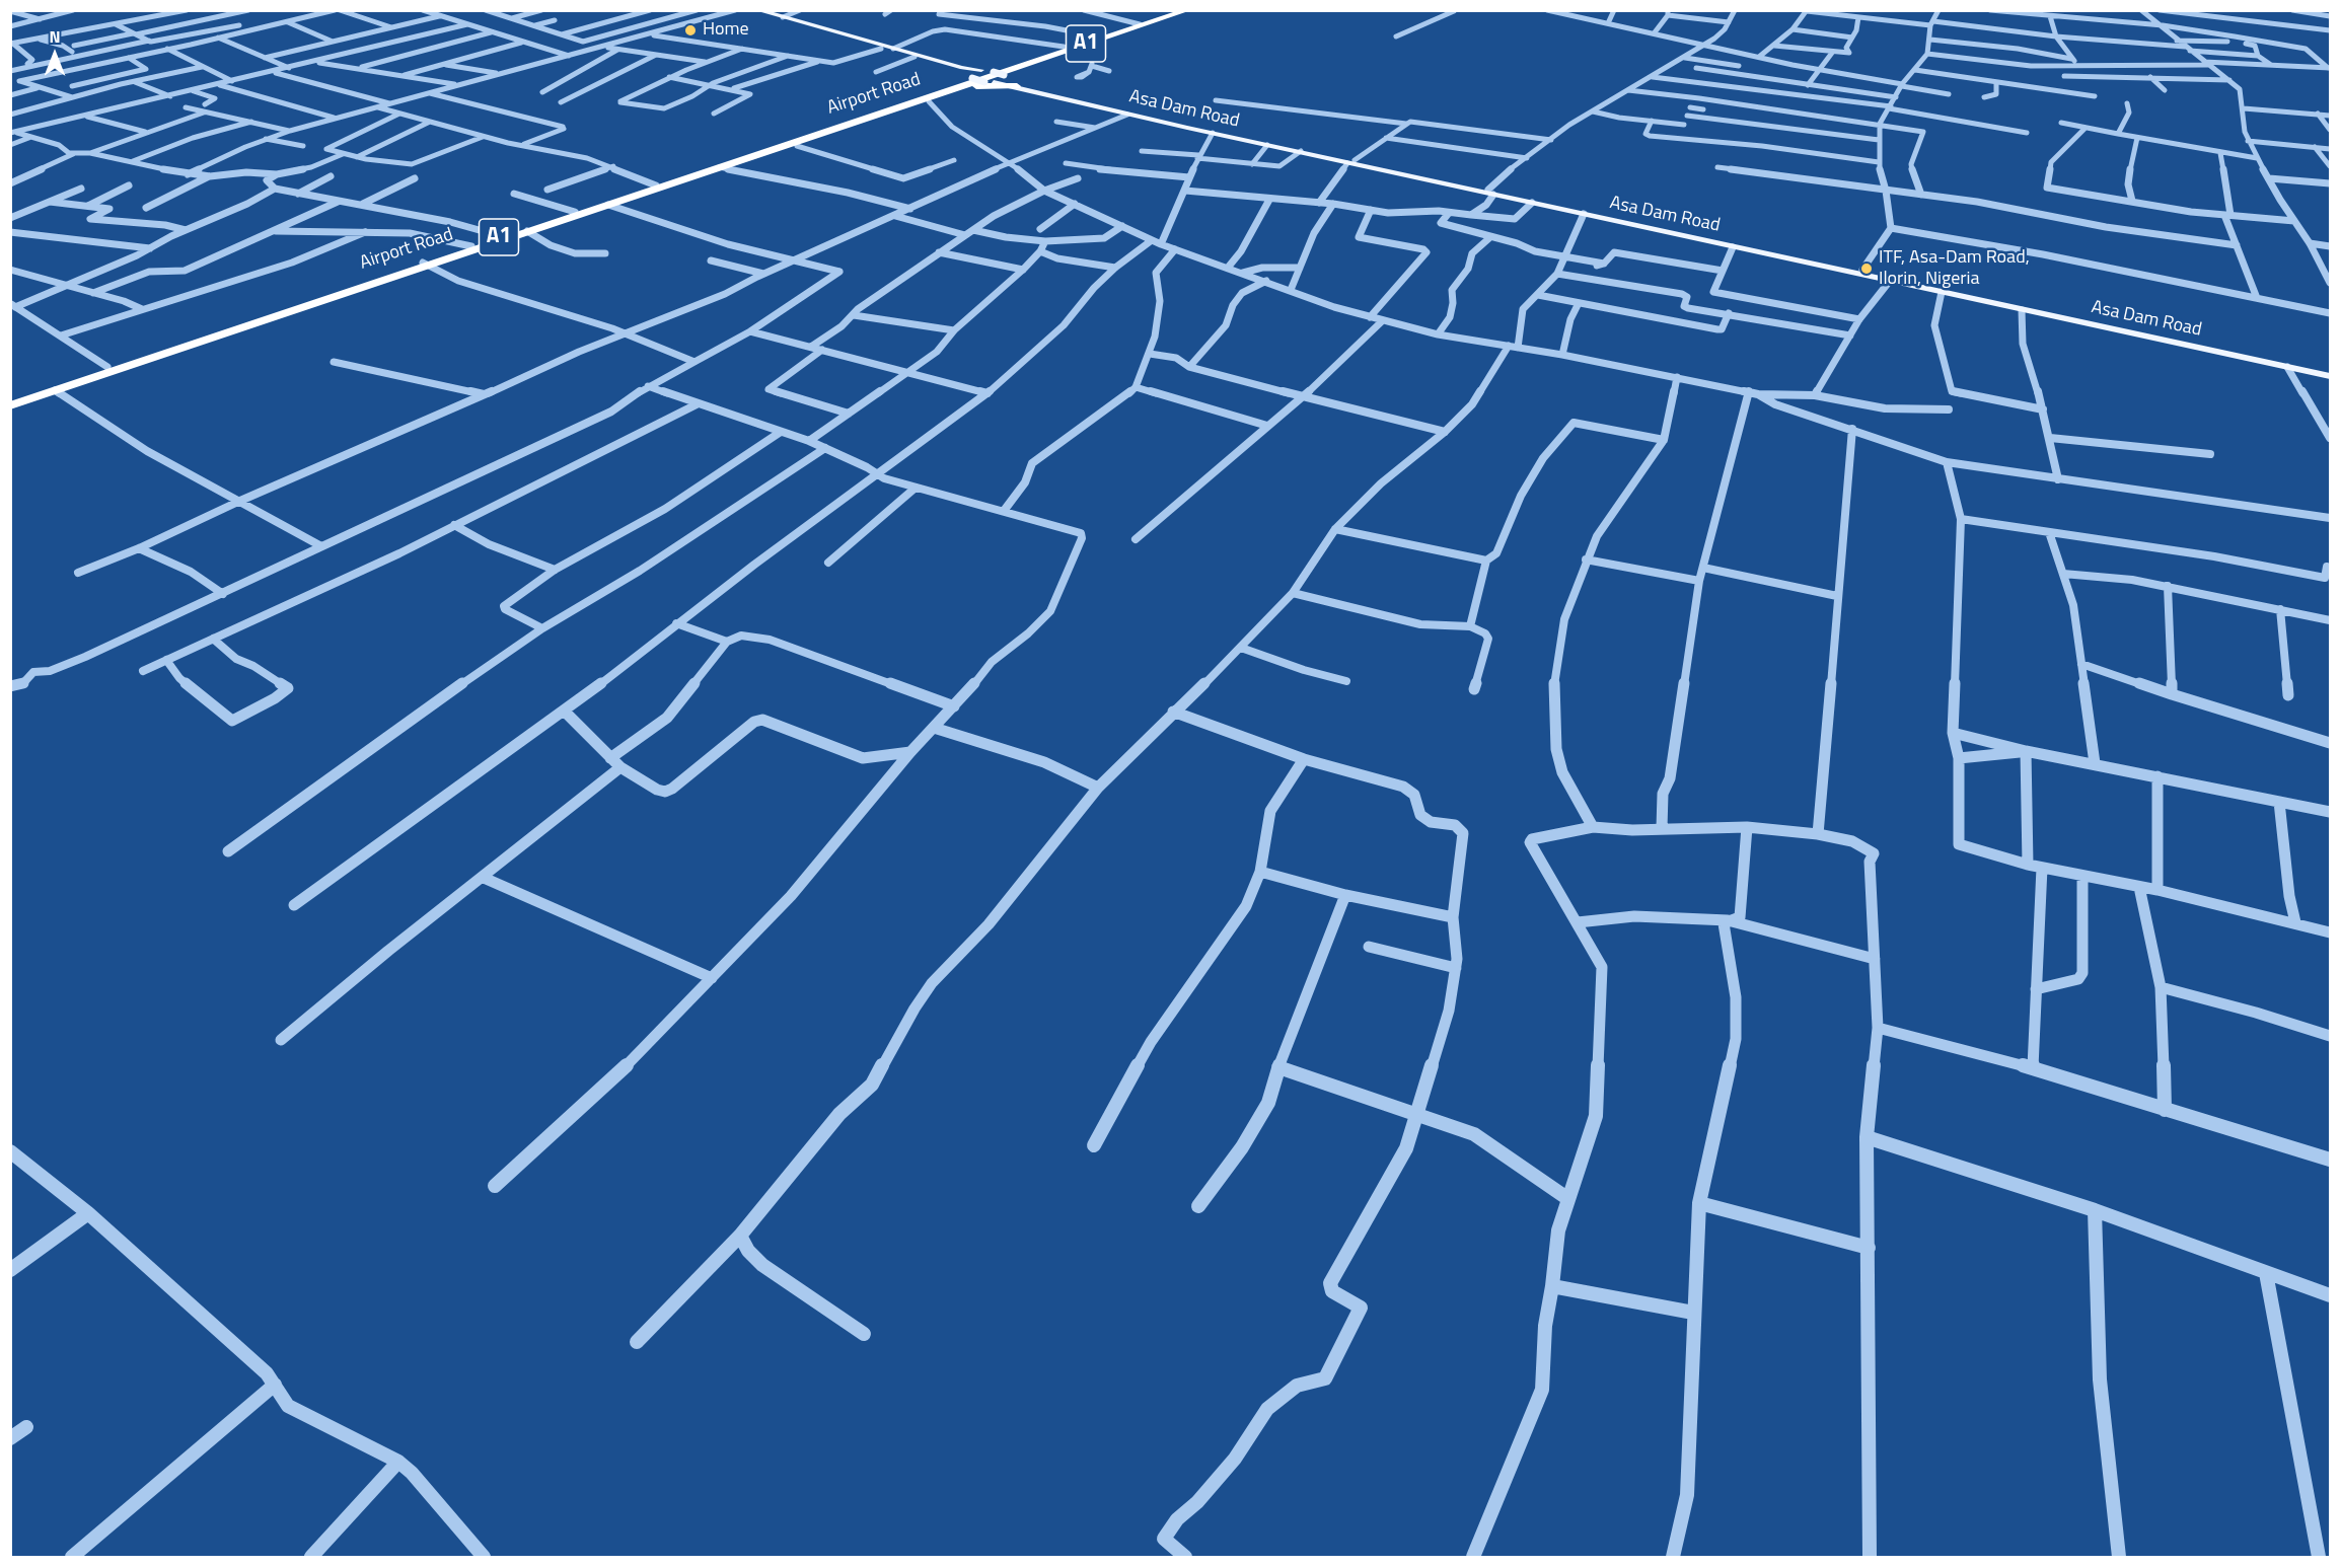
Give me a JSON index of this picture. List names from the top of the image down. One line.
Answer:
{"streets":{"highway":["A1","Airport Road"],"main road":["Asa Dam Road"]},"crossings":[["A1","Airport Road"],["A1","Asa Dam Road"],["Airport Road","Asa Dam Road"]],"places":["Home","ITF, Asa-Dam Road, Ilorin, Nigeria"],"north":"top"}
